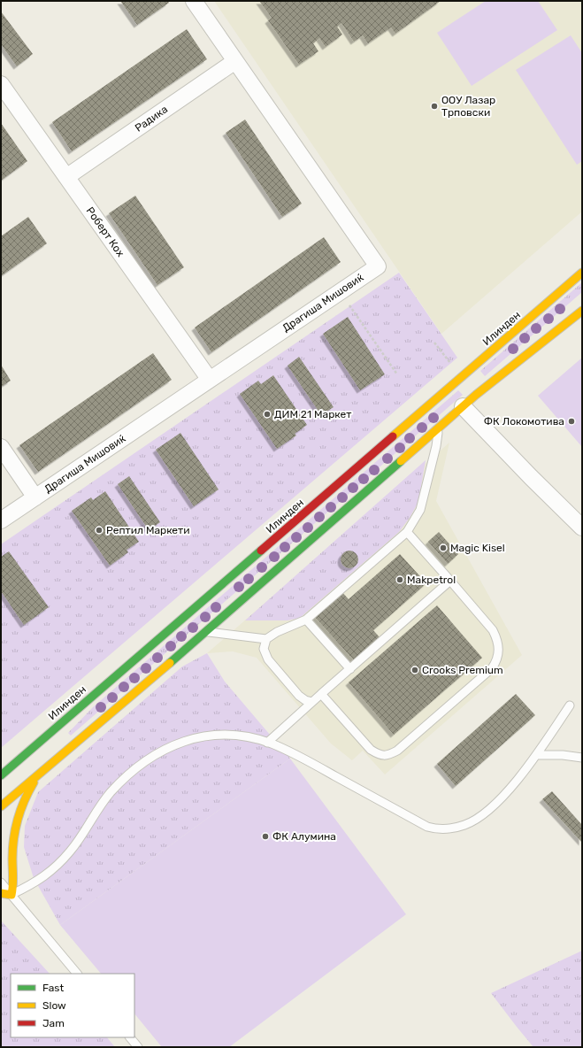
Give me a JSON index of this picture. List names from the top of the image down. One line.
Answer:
{"streets":{"street":["Радика","Роберт Кох","Драгиша Мишовиќ","Илинден"]},"crossings":[["Радика","Роберт Кох"],["Радика","Драгиша Мишовиќ"],["Роберт Кох","Драгиша Мишовиќ"]],"places":["ООУ Лазар Трповски","ДИМ 21 Маркет","ФК Локомотива","Рептил Маркети","Magic Kisel","Makpetrol","Crooks Premium","ФК Алумина"],"legend":["Fast","Slow","Jam"]}
